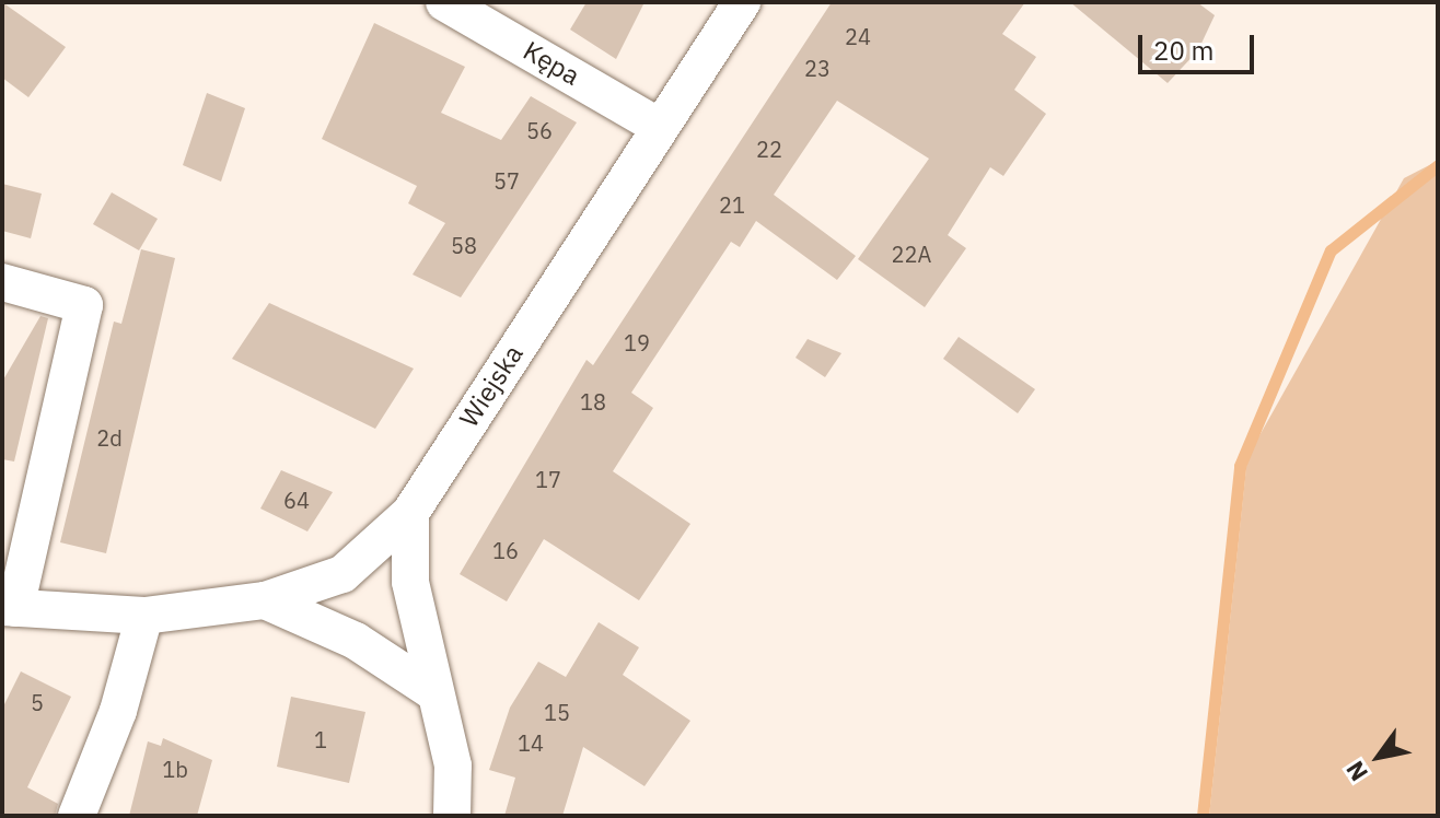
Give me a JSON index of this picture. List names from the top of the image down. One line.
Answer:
{"streets":{"street":["Kępa","Wiejska"]},"crossings":[["Kępa","Wiejska"]],"house_numbers":["24","23","56","22","57","21","58","22A","19","18","2d","17","64","16","5","15","1","14","1b"],"scale_bar":"20 m","north":"bottom left"}
